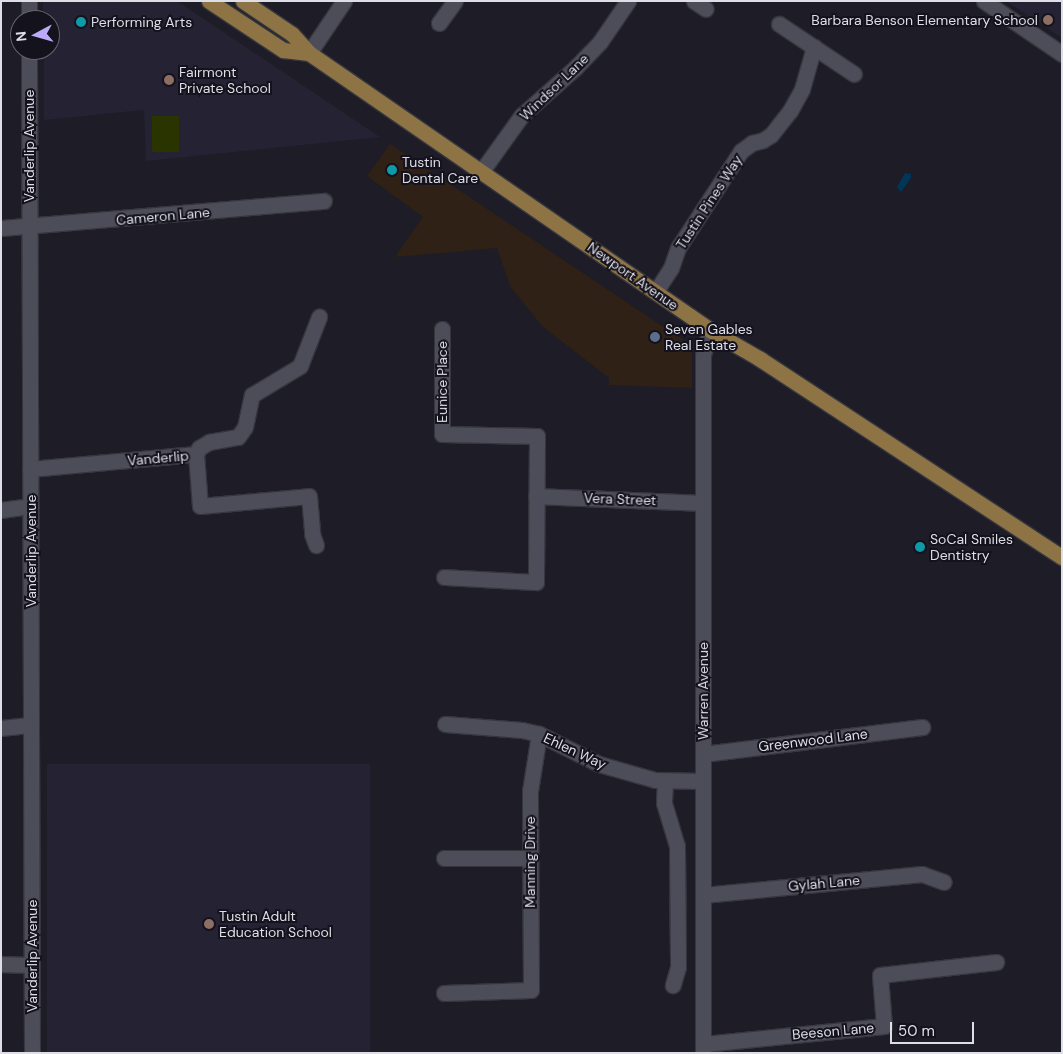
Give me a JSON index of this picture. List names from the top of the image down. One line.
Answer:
{"streets":{"main road":["Newport Avenue"],"street":["Windsor Lane","Vanderlip Avenue","Tustin Pines Way","Cameron Lane","Eunice Place","Vanderlip","Vera Street","Warren Avenue","Greenwood Lane","Ehlen Way","Manning Drive","Gylah Lane","Beeson Lane"]},"crossings":[["Windsor Lane","Newport Avenue"],["Vanderlip Avenue","Cameron Lane"],["Vanderlip Avenue","Vanderlip"],["Tustin Pines Way","Newport Avenue"],["Newport Avenue","Warren Avenue"],["Eunice Place","Vera Street"],["Vera Street","Warren Avenue"],["Warren Avenue","Greenwood Lane"],["Warren Avenue","Ehlen Way"],["Warren Avenue","Gylah Lane"],["Warren Avenue","Beeson Lane"],["Ehlen Way","Manning Drive"]],"places":["Barbara Benson Elementary School","Performing Arts","Fairmont Private School","Tustin Dental Care","Seven Gables Real Estate","SoCal Smiles Dentistry","Tustin Adult Education School"],"scale_bar":"50 m","north":"left"}
